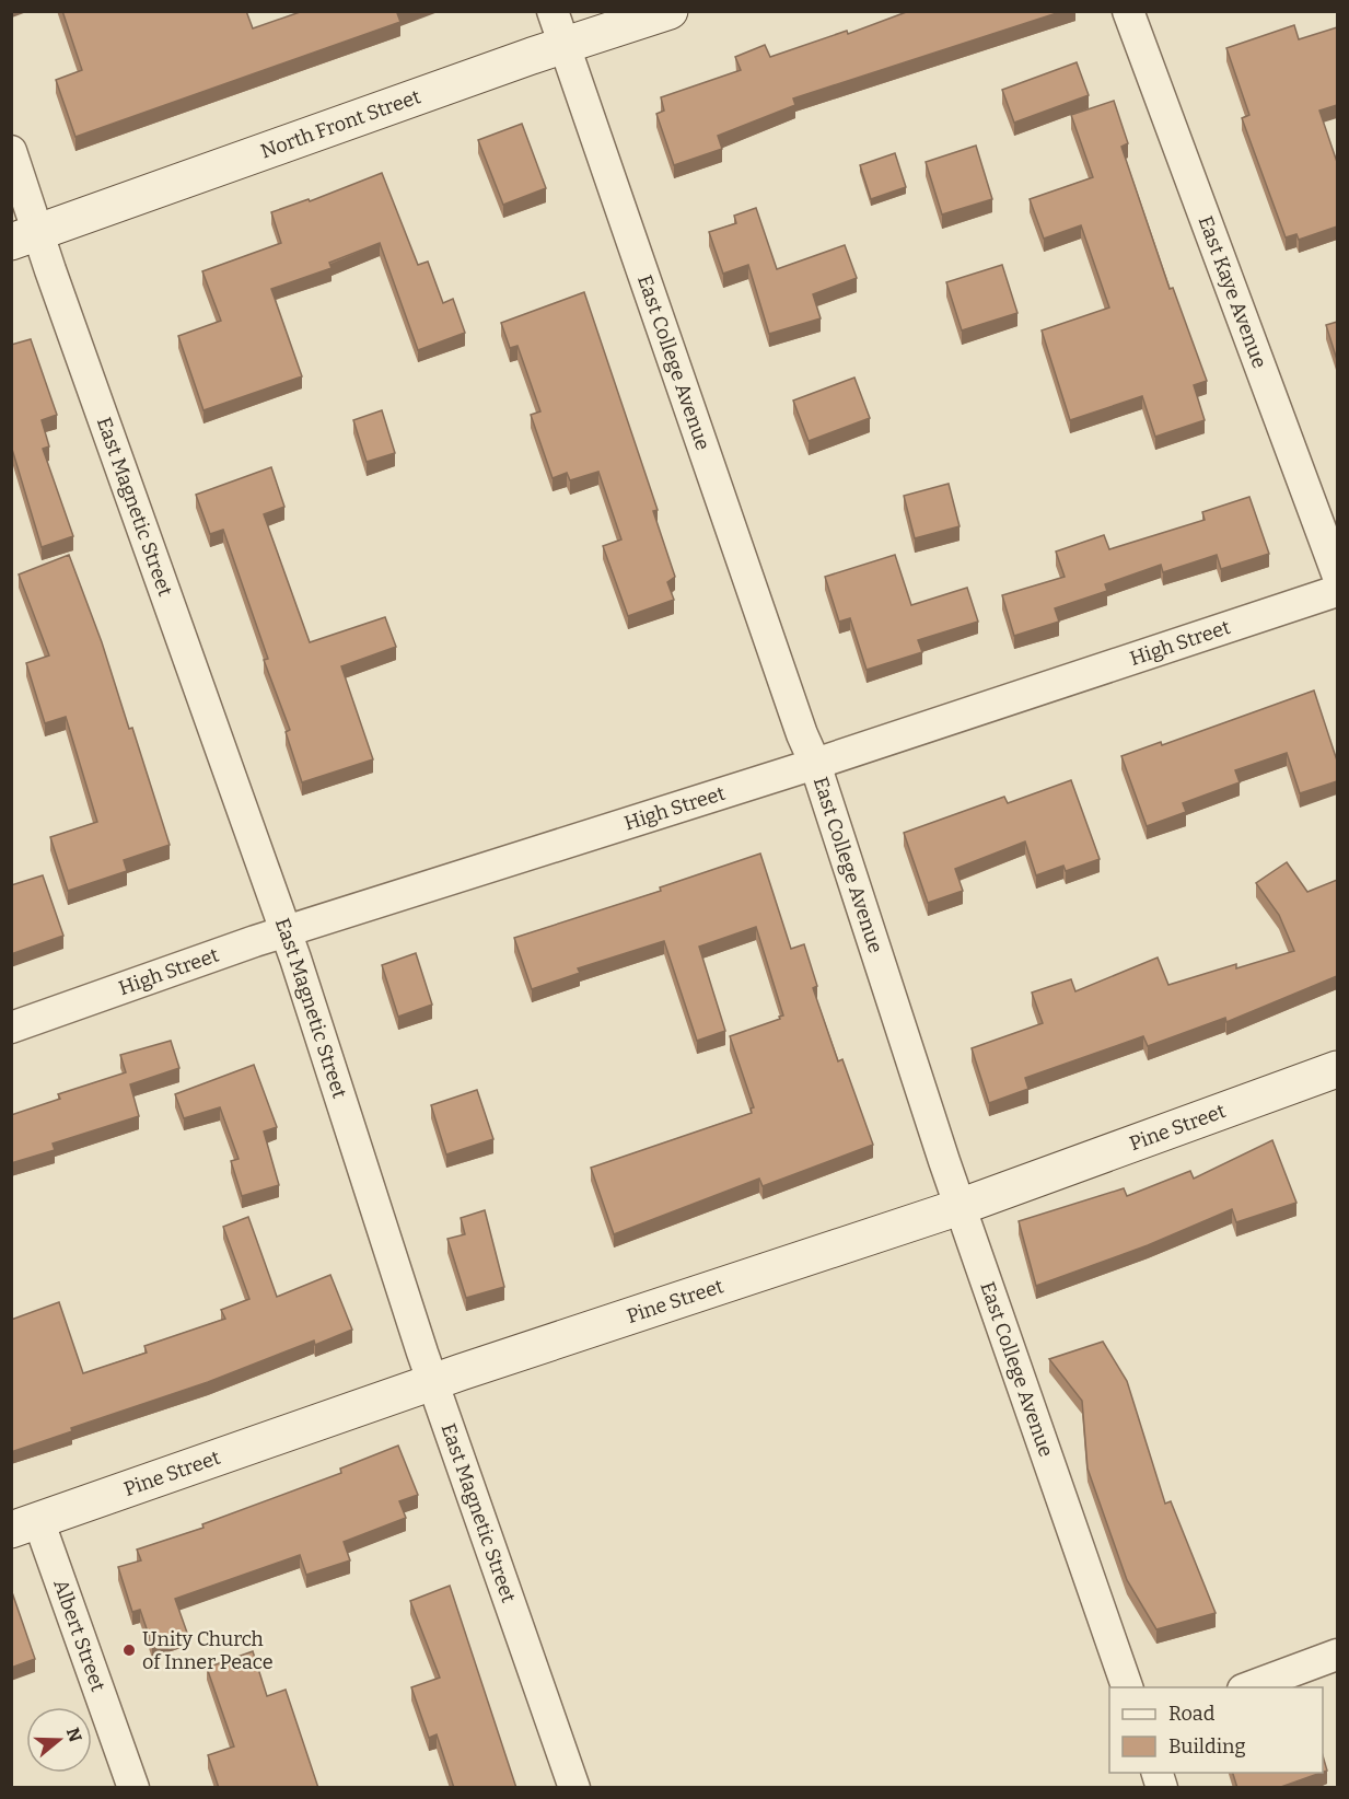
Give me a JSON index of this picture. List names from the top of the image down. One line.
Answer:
{"streets":{"street":["North Front Street","East Kaye Avenue","East College Avenue","East Magnetic Street","High Street","Pine Street","Albert Street"]},"crossings":[["North Front Street","East College Avenue"],["North Front Street","East Magnetic Street"],["East College Avenue","High Street"],["East College Avenue","Pine Street"],["East Magnetic Street","High Street"],["East Magnetic Street","Pine Street"],["Pine Street","Albert Street"]],"places":["Unity Church of Inner Peace"],"legend":["Road","Building"],"north":"right"}
